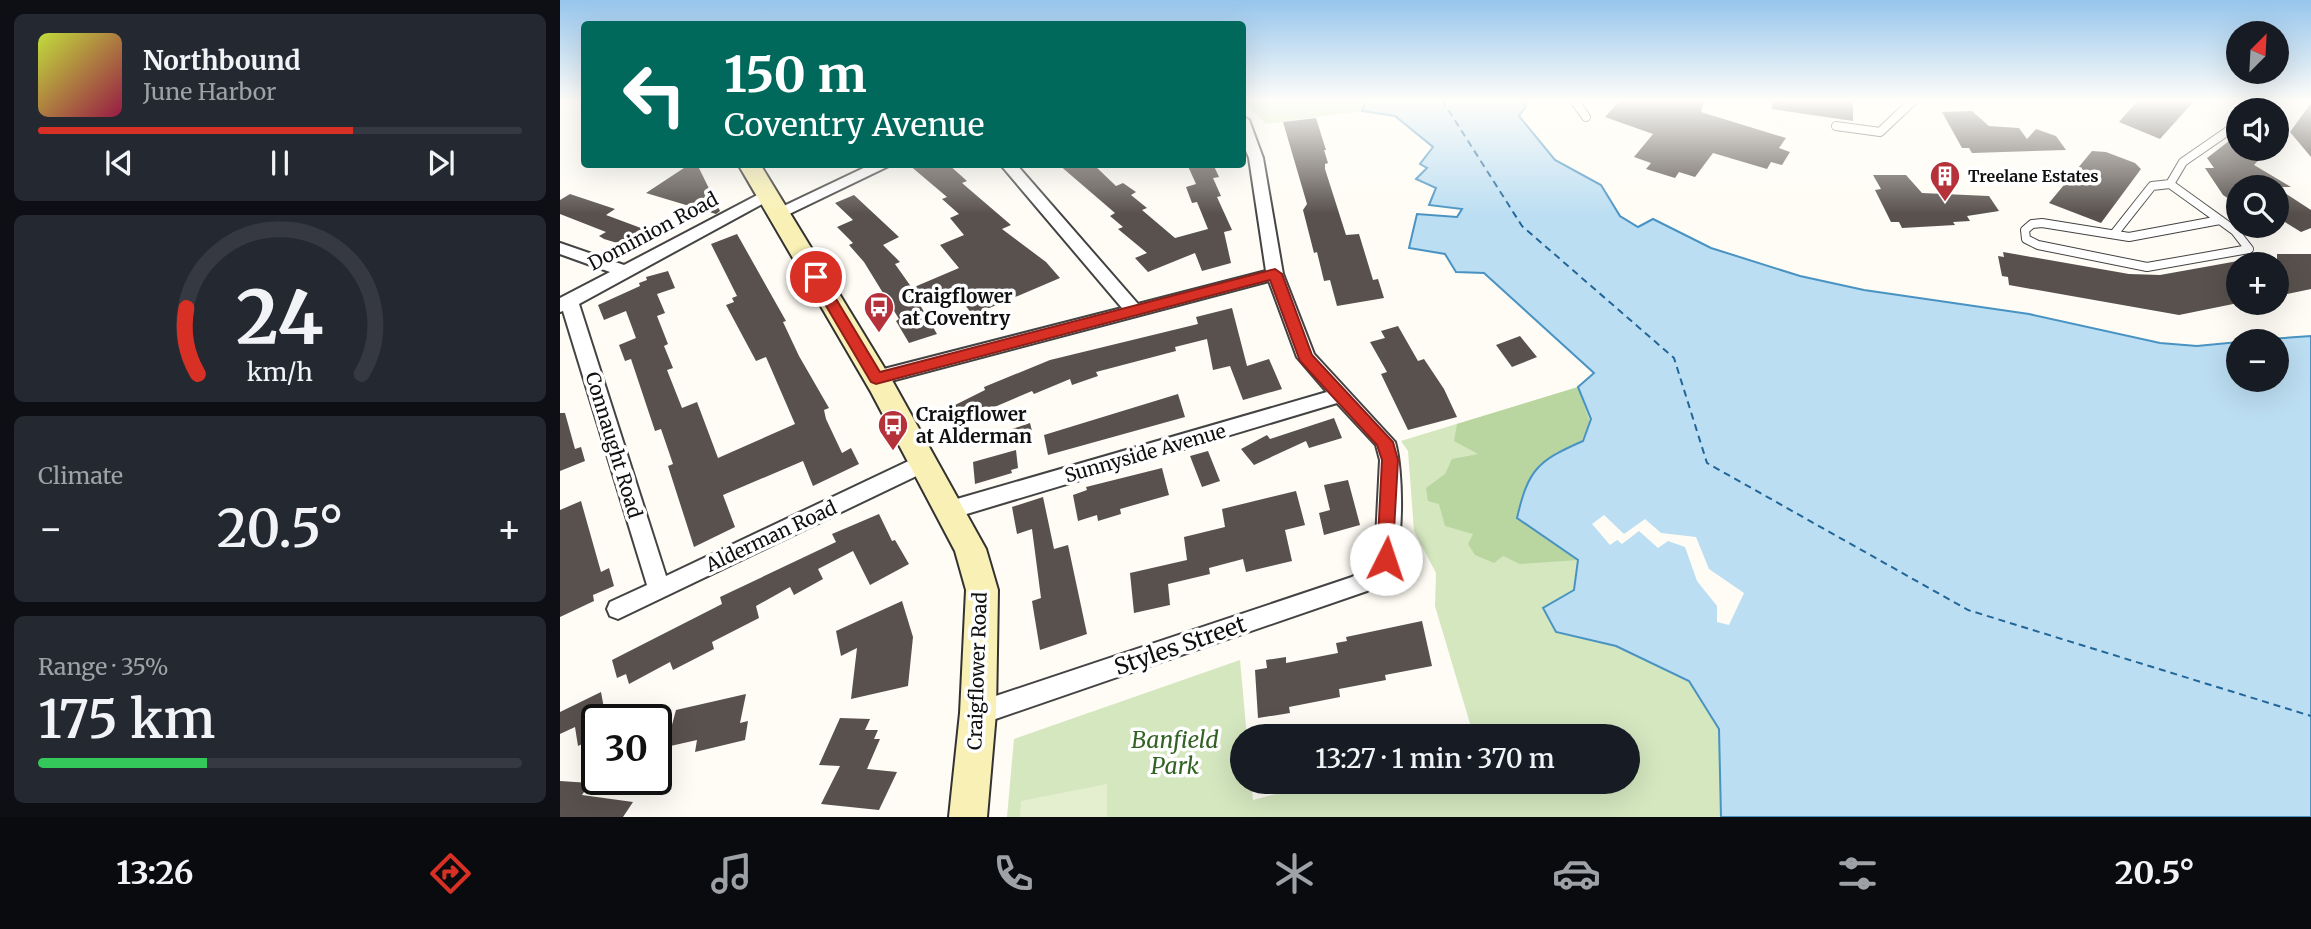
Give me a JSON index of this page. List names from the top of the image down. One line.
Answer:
{"streets":{"main road":["Craigflower Road"],"street":["Dominion Road","Connaught Road","Sunnyside Avenue","Alderman Road","Styles Street"]},"crossings":[["Dominion Road","Connaught Road"],["Dominion Road","Craigflower Road"],["Connaught Road","Alderman Road"],["Sunnyside Avenue","Styles Street"],["Sunnyside Avenue","Craigflower Road"],["Alderman Road","Craigflower Road"],["Styles Street","Craigflower Road"]],"parks":["Banfield Park"],"places":{"building":["Treelane Estates"],"bus stop":["Craigflower at Coventry","Craigflower at Alderman"]},"north":"top right","page":{"map_buttons":["+","−"],"turn":["150 m","Coventry Avenue"],"song":["Northbound","June Harbor"],"tile":["Climate",["Range · 35%","175 km"]],"heat":["−","20.5°","+"],"limit":"30","trip":"13:27 · 1 min · 370 m","tabs":["13:26","20.5°"],"gauge":["24","km/h"]}}
